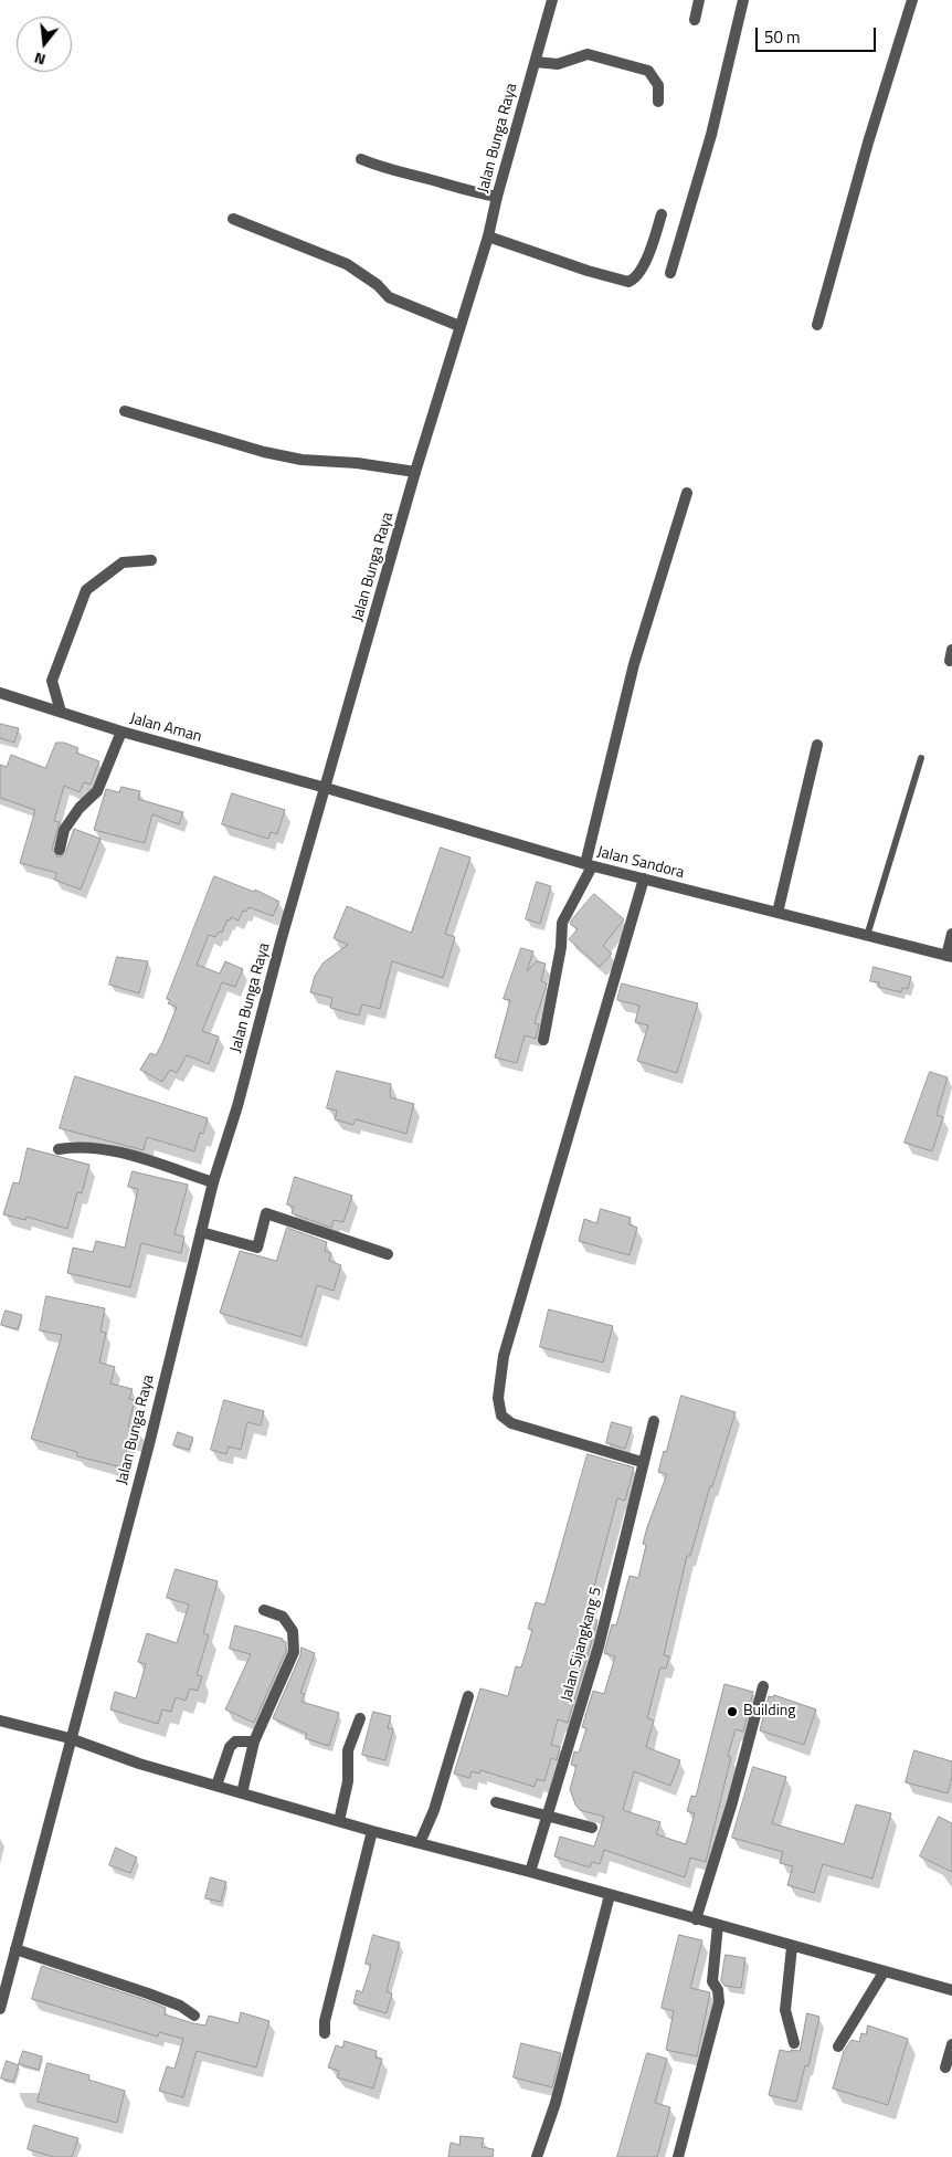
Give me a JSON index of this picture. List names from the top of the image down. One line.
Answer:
{"streets":{"street":["Jalan Bunga Raya","Jalan Aman","Jalan Sandora","Jalan Sijangkang 5"]},"crossings":[["Jalan Bunga Raya","Jalan Aman"],["Jalan Bunga Raya","Jalan Sandora"],["Jalan Aman","Jalan Sandora"]],"places":["Building"],"scale_bar":"50 m","north":"bottom"}
